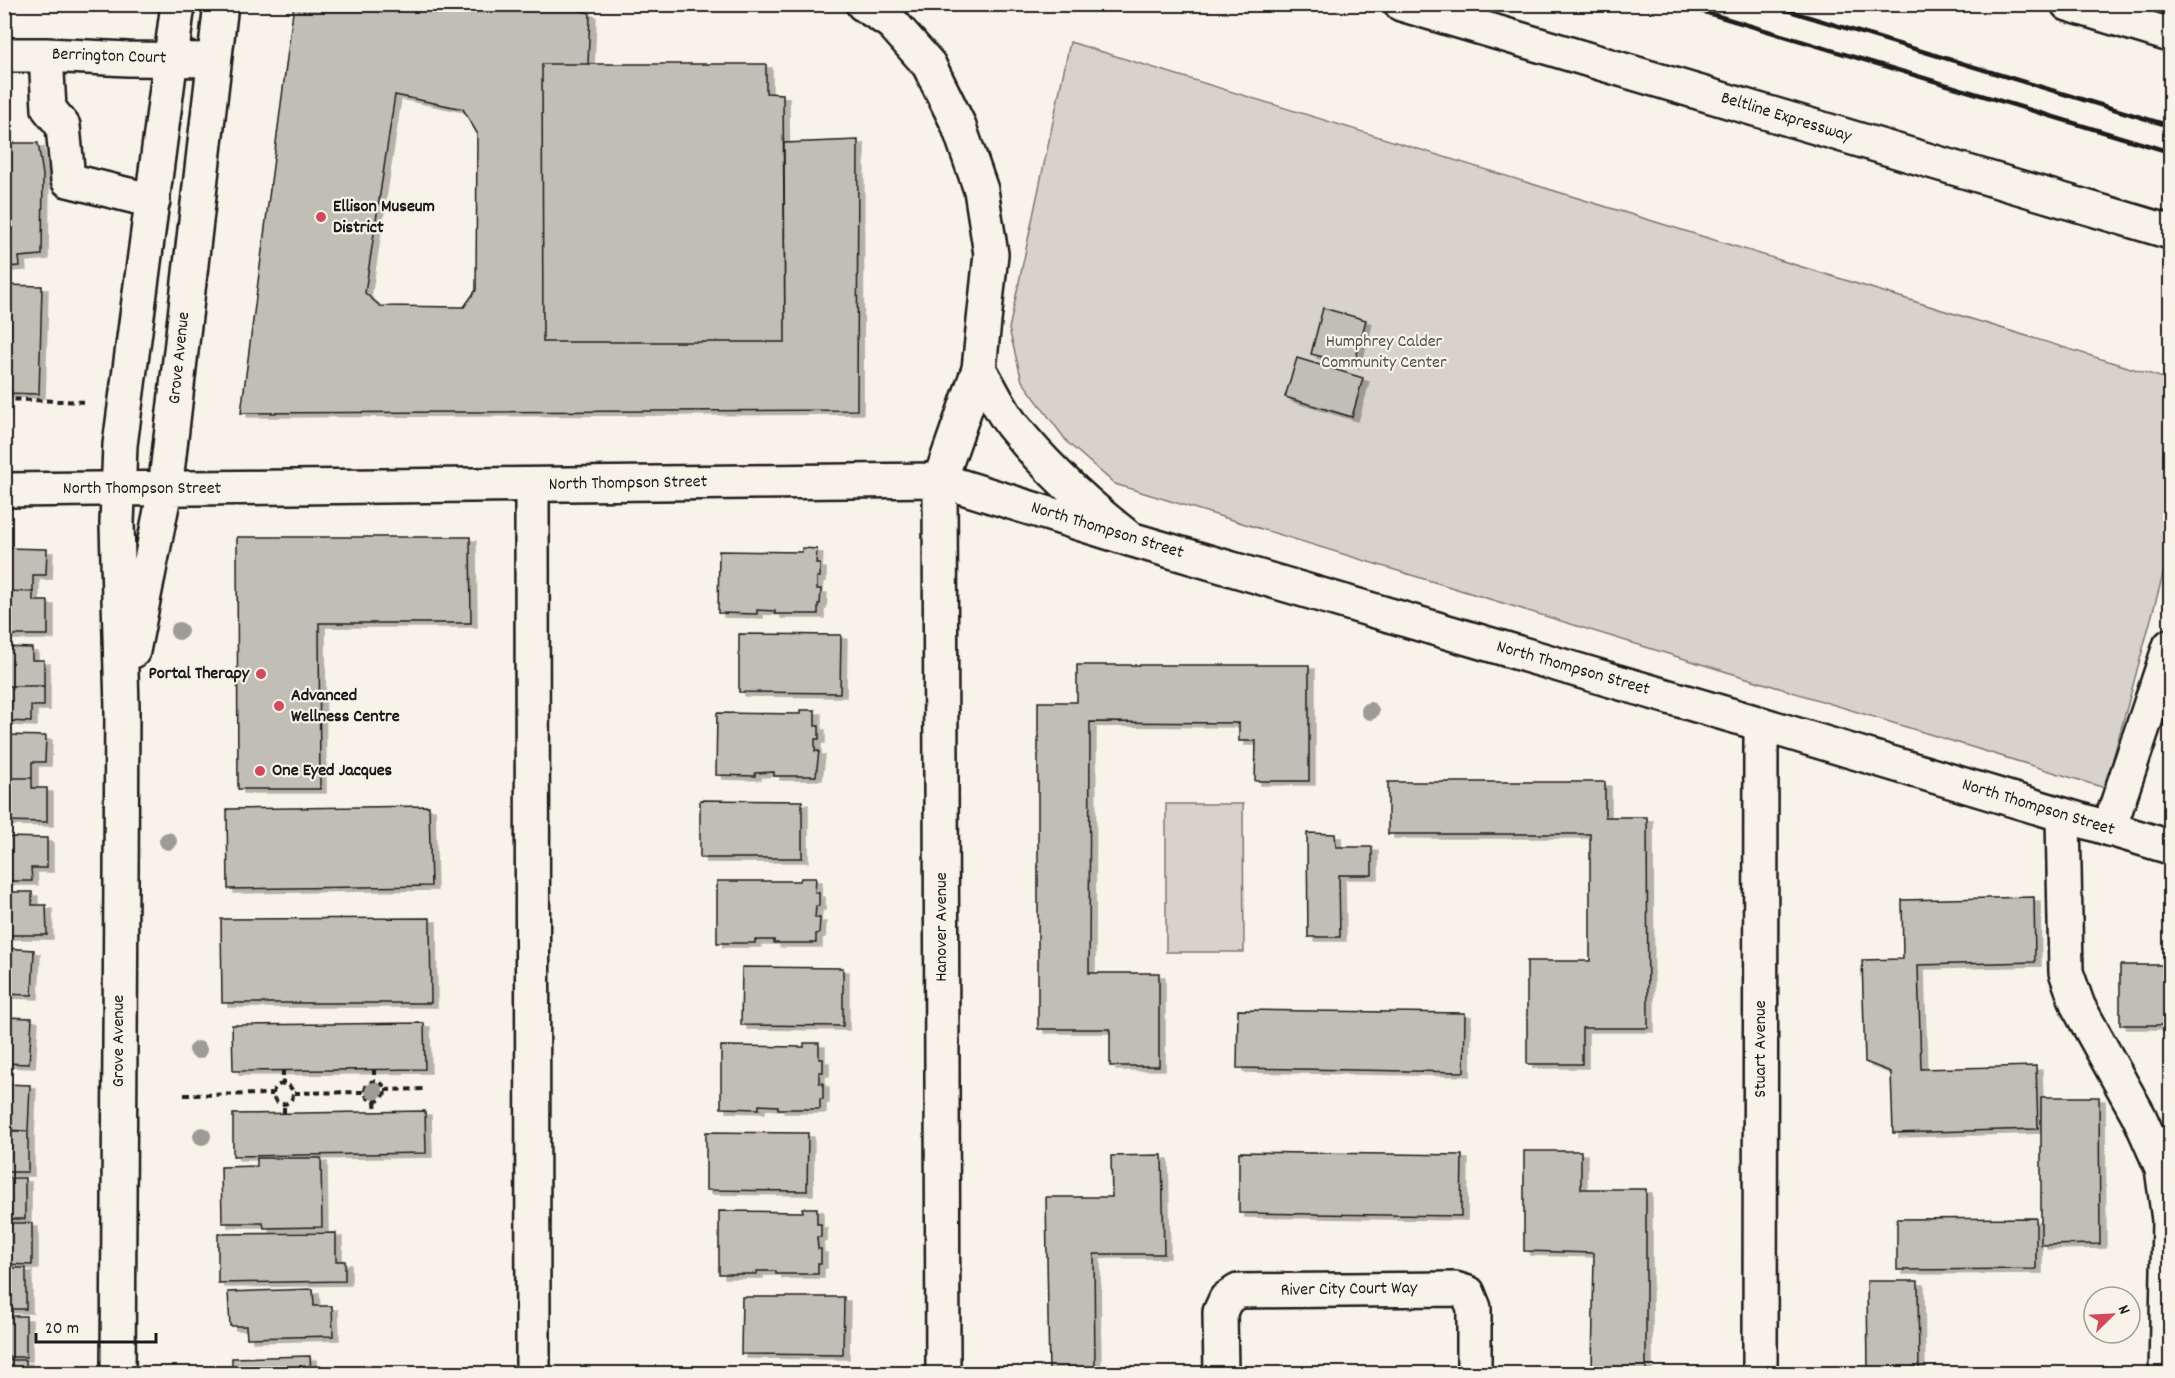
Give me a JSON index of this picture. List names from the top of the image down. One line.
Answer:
{"streets":{"main road":["Berrington Court","Beltline Expressway","Grove Avenue","North Thompson Street","Hanover Avenue","Stuart Avenue","River City Court Way"]},"crossings":[["Berrington Court","Grove Avenue"],["Grove Avenue","North Thompson Street"],["North Thompson Street","Hanover Avenue"],["North Thompson Street","Stuart Avenue"]],"parks":["Humphrey Calder Community Center"],"places":["Ellison Museum District","Portal Therapy","Advanced Wellness Centre","One Eyed Jacques"],"scale_bar":"20 m","north":"top right"}
